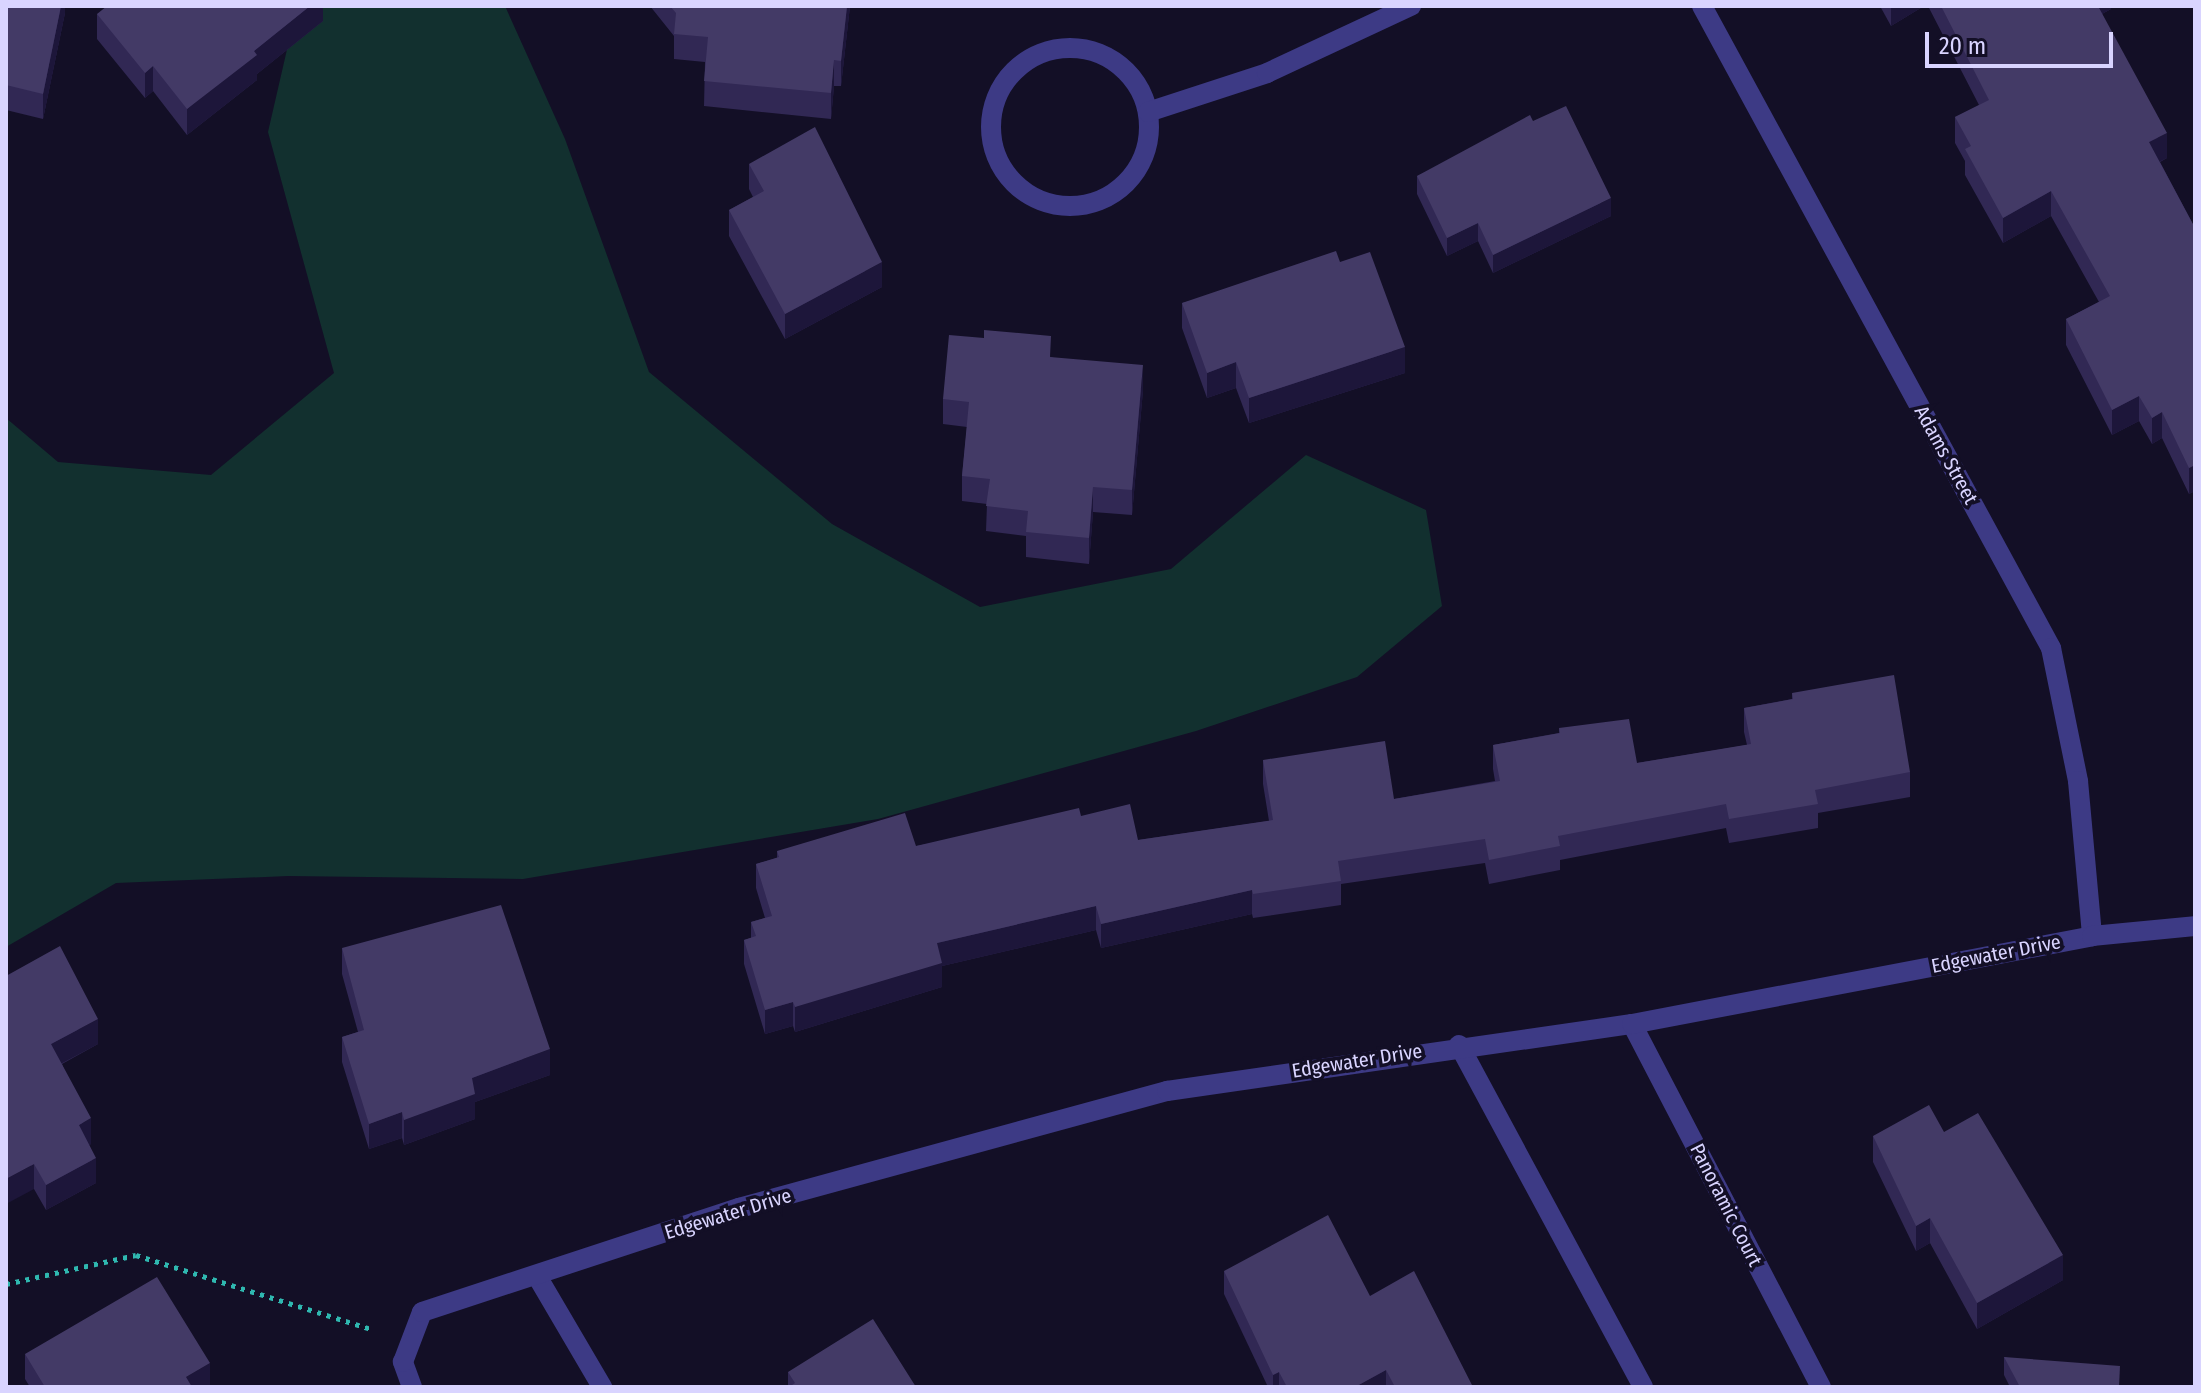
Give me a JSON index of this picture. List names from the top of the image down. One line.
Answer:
{"streets":{"street":["Adams Street","Edgewater Drive","Panoramic Court"]},"crossings":[["Adams Street","Edgewater Drive"],["Edgewater Drive","Panoramic Court"]],"scale_bar":"20 m"}
